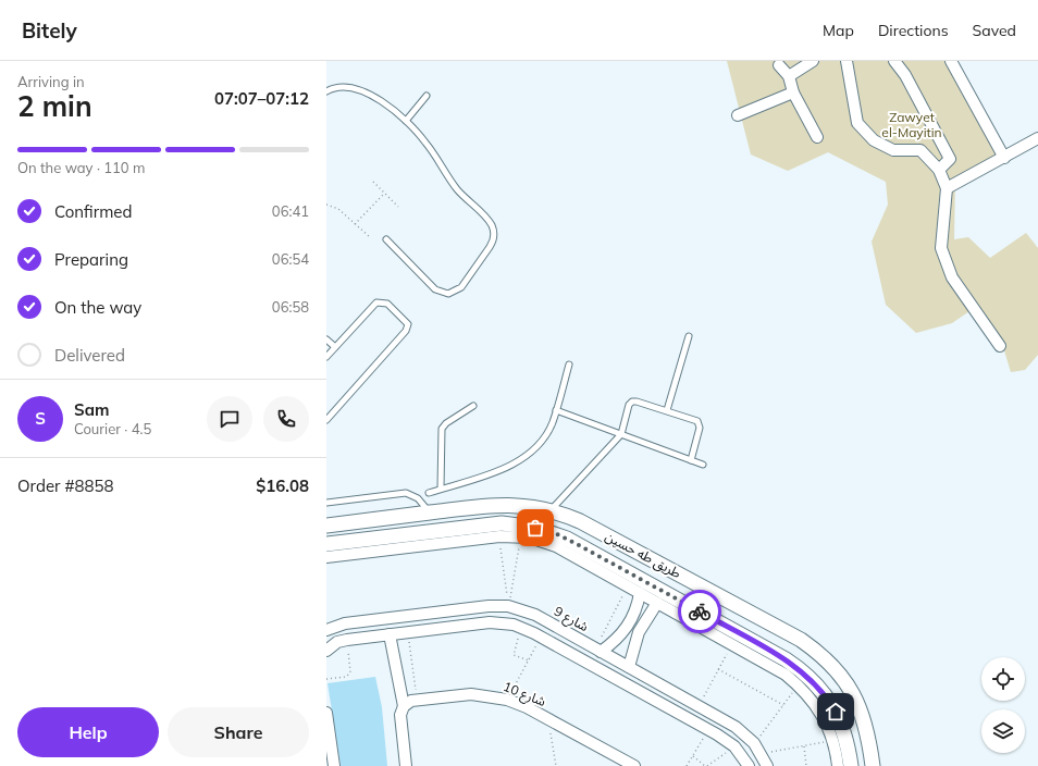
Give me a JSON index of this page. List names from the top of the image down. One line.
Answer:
{"streets":{"main road":["طريق طه حسين"],"street":["شارع 9","شارع 10"]},"parks":["Zawyet el-Mayitin"],"page":{"header":"Bitely","nav":["Map","Directions","Saved"],"heading":["2 min","Arriving in","07:07–07:12"],"panel":["Sam","Courier · 4.5","Order #8858","$16.08"],"bar":"On the way · 110 m","list":[["Confirmed","06:41"],["Preparing","06:54"],["On the way","06:58"],"Delivered"],"round":"S","buttons":["Help","Share"]}}
